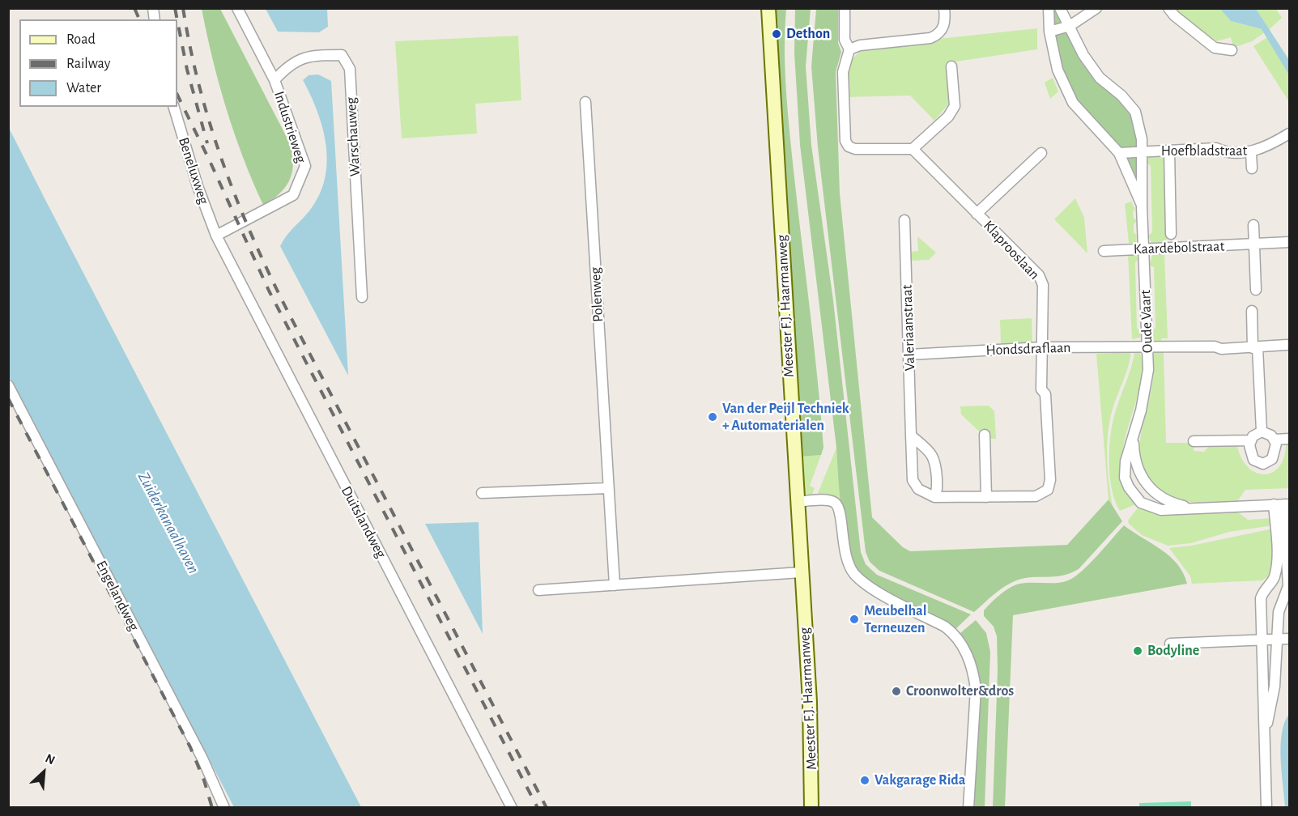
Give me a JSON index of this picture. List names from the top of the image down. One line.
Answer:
{"streets":{"main road":["Meester F.J. Haarmanweg"],"street":["Industrieweg","Warschauweg","Hoefbladstraat","Beneluxweg","Kaardebolstraat","Klaprooslaan","Polenweg","Oude Vaart","Valeriaanstraat","Hondsdraflaan","Duitslandweg","Engelandweg"]},"crossings":[["Industrieweg","Warschauweg"],["Industrieweg","Beneluxweg"],["Industrieweg","Duitslandweg"],["Hoefbladstraat","Oude Vaart"],["Beneluxweg","Duitslandweg"],["Kaardebolstraat","Oude Vaart"],["Klaprooslaan","Hondsdraflaan"],["Oude Vaart","Hondsdraflaan"],["Valeriaanstraat","Hondsdraflaan"]],"water":["Zuiderkanaalhaven"],"places":["Dethon","Van der Peijl Techniek + Automaterialen","Meubelhal Terneuzen","Bodyline","Croonwolter&dros","Vakgarage Rida"],"legend":["Road","Railway","Water"],"north":"top right"}
